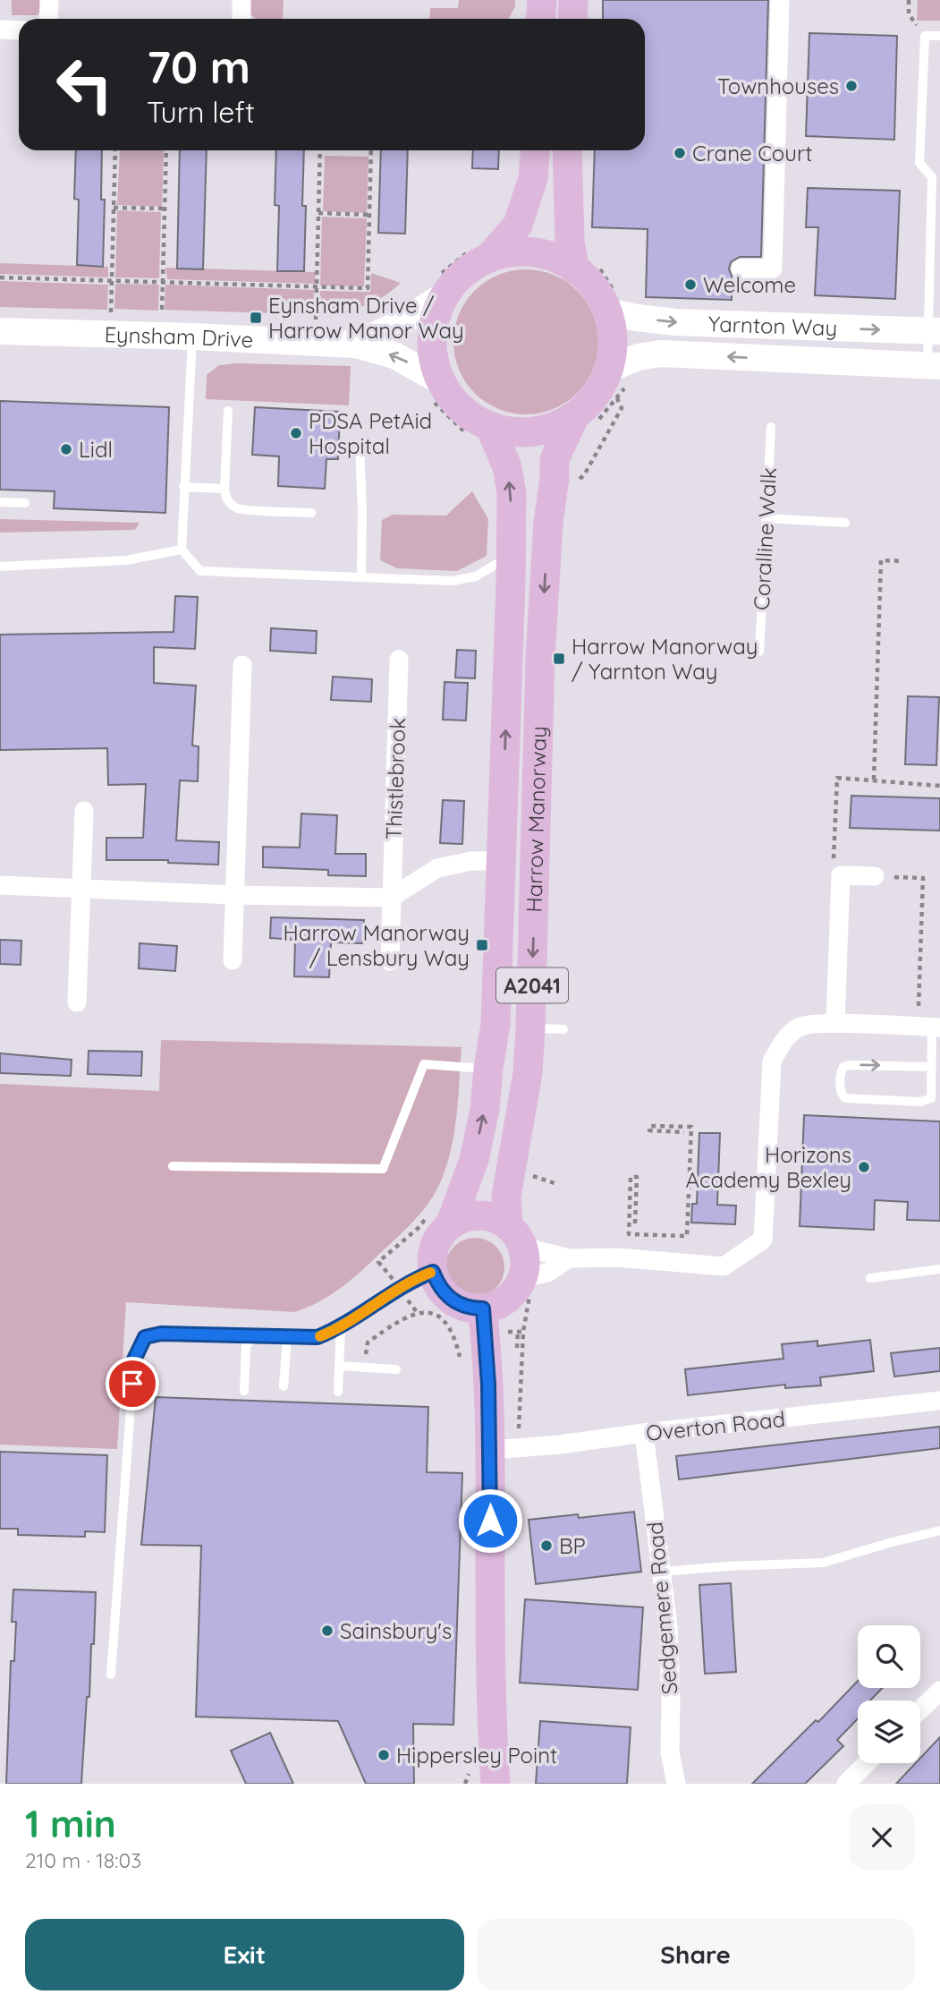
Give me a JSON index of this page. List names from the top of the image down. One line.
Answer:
{"streets":{"main road":["Harrow Manorway","A2041"],"street":["Yarnton Way","Eynsham Drive","Thistlebrook","Overton Road","Sedgemere Road"],"lane":["Coralline Walk"]},"crossings":[["Yarnton Way","Eynsham Drive"],["Yarnton Way","Harrow Manorway"],["Yarnton Way","A2041"],["Eynsham Drive","Harrow Manorway"],["Eynsham Drive","A2041"],["Harrow Manorway","A2041"],["Overton Road","Sedgemere Road"]],"places":{"other":["Townhouses","Crane Court","Welcome","PDSA PetAid Hospital","Lidl","Horizons Academy Bexley","BP","Sainsbury's","Hippersley Point"],"transit":["Eynsham Drive / Harrow Manor Way","Harrow Manorway / Yarnton Way","Harrow Manorway / Lensbury Way"]},"page":{"turn":["70 m","Turn left"],"heading":["1 min","210 m · 18:03"],"buttons":["Exit","Share"]}}
